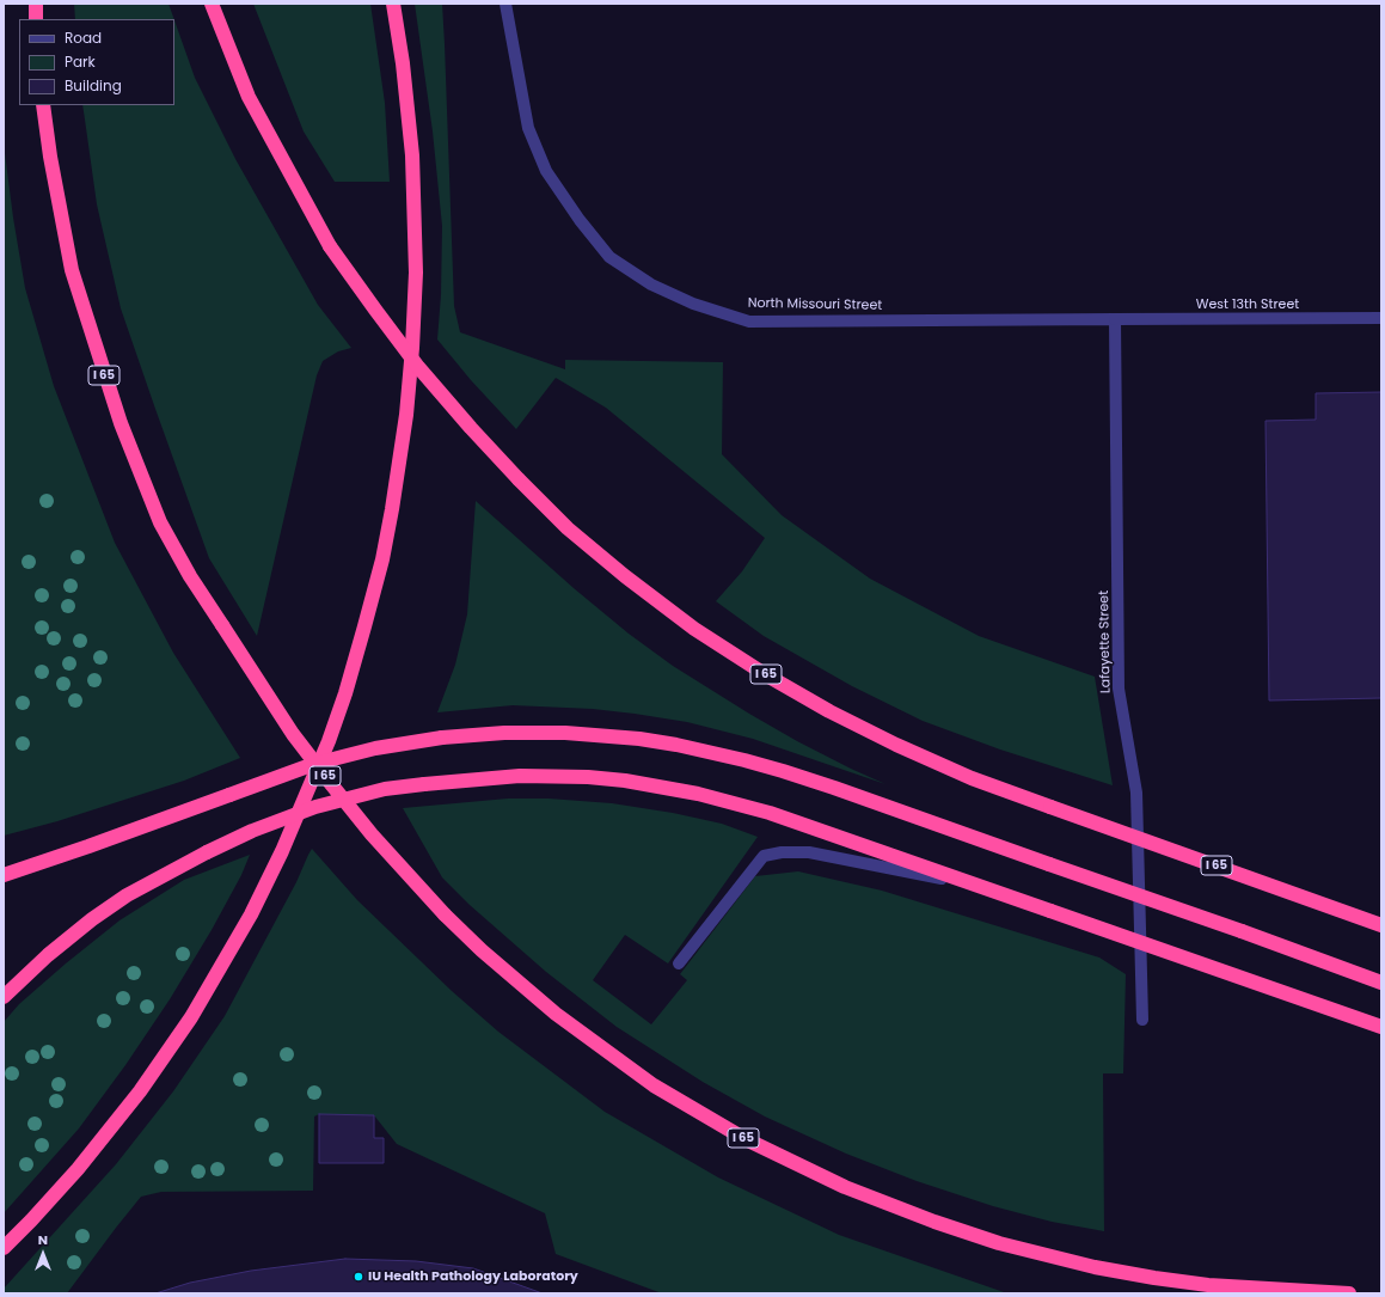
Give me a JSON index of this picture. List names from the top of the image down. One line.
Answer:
{"streets":{"highway":["I 65"],"street":["North Missouri Street","West 13th Street","Lafayette Street"]},"crossings":[["North Missouri Street","West 13th Street"],["North Missouri Street","Lafayette Street"],["West 13th Street","Lafayette Street"]],"places":["IU Health Pathology Laboratory"],"legend":["Road","Park","Building"],"north":"top"}
